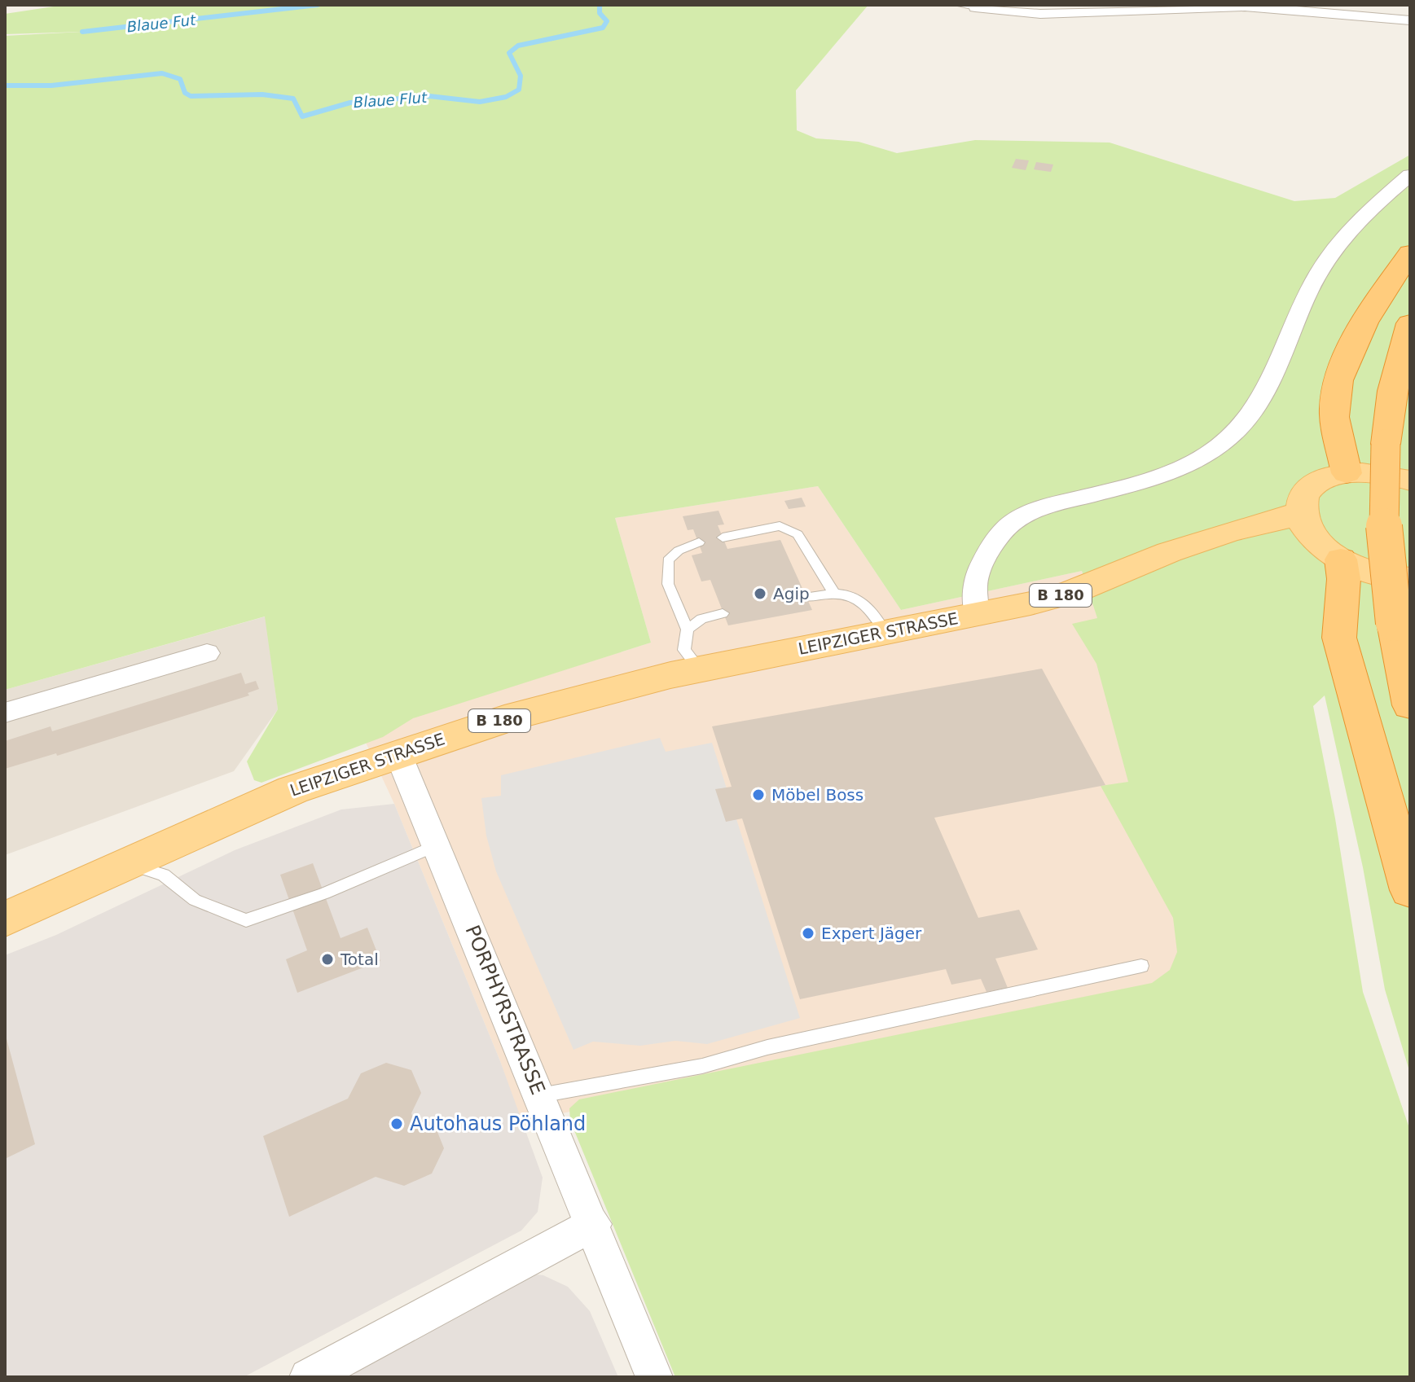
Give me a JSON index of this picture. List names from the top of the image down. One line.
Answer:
{"streets":{"main road":["B 180","LEIPZIGER STRASSE"],"street":["PORPHYRSTRASSE"]},"crossings":[["B 180","LEIPZIGER STRASSE"],["LEIPZIGER STRASSE","PORPHYRSTRASSE"]],"water":["Blaue Fut","Blaue Flut"],"places":["Agip","Möbel Boss","Expert Jäger","Total","Autohaus Pöhland"]}
